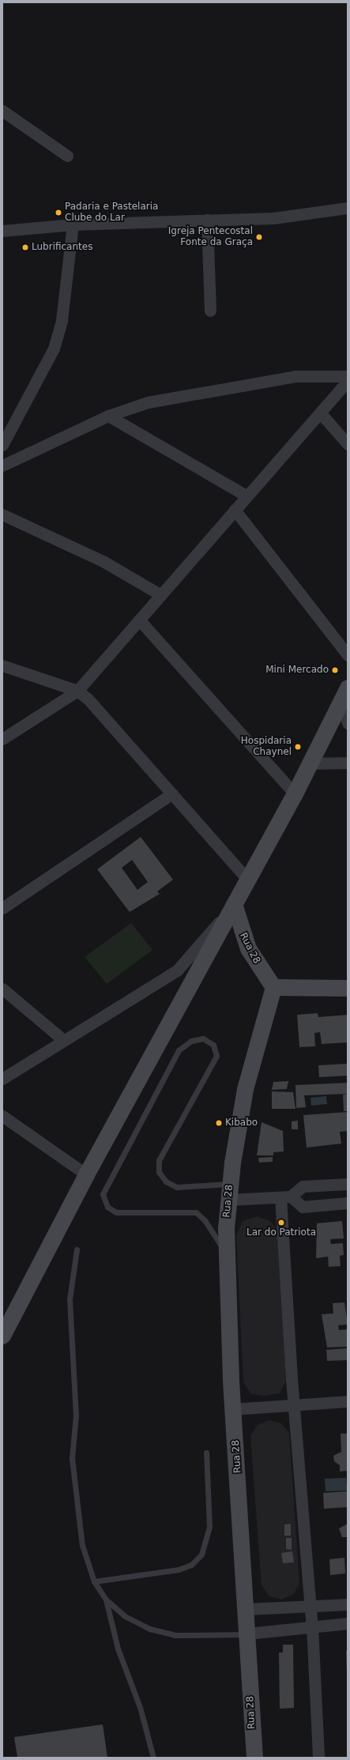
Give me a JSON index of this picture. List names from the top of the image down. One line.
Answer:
{"streets":{"street":["Rua 28"]},"places":["Padaria e Pastelaria Clube do Lar","Igreja Pentecostal Fonte da Graça","Lubrificantes","Mini Mercado","Hospidaria Chaynel","Kibabo","Lar do Patriota"]}
